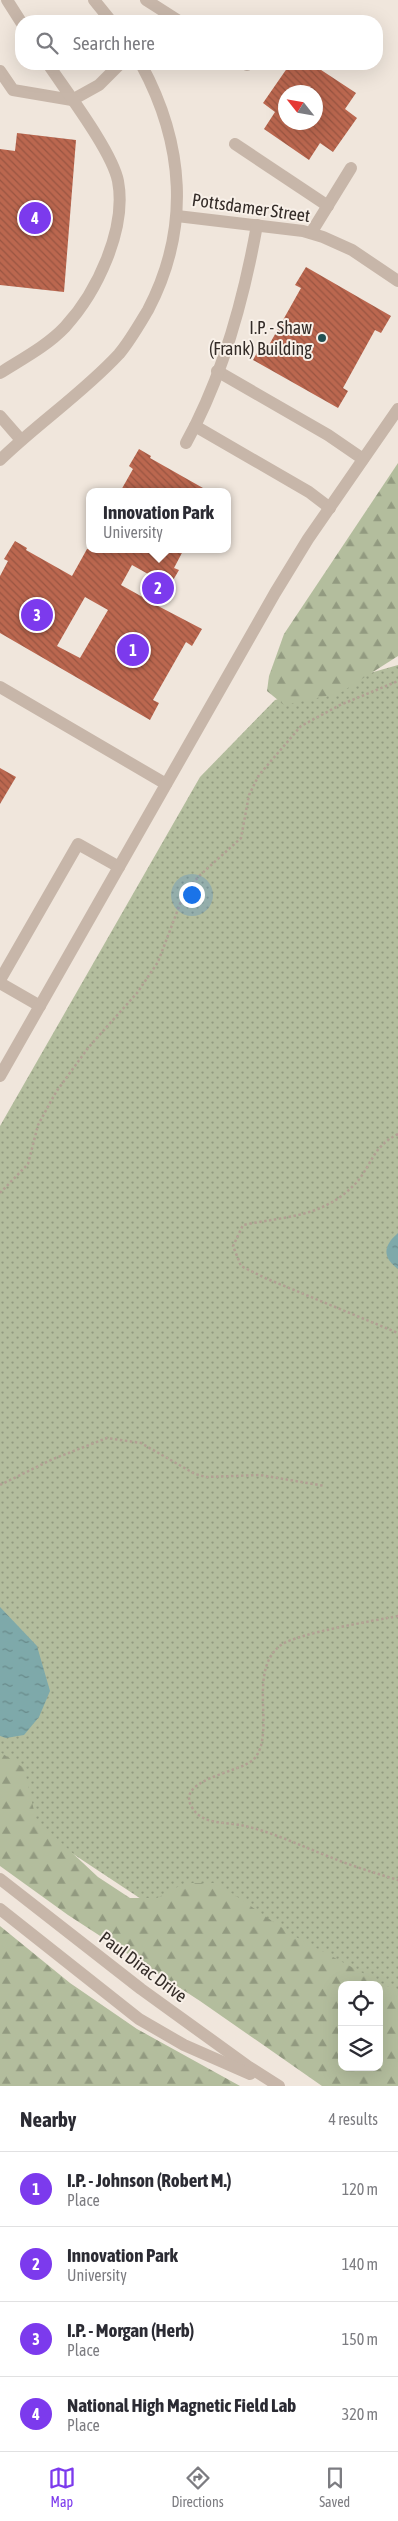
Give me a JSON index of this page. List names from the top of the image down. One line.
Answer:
{"streets":{"street":["Pottsdamer Street","Paul Dirac Drive"]},"places":["I.P. - Shaw (Frank) Building"],"north":"top left","page":{"search":"Search here","pins":["4","2","3","1"],"popup":["Innovation Park","University"],"heading":["Nearby","4 results"],"list":[{"mark":"1","name":"I.P. - Johnson (Robert M.)","note":"Place","value":"120 m"},{"mark":"2","name":"Innovation Park","note":"University","value":"140 m"},{"mark":"3","name":"I.P. - Morgan (Herb)","note":"Place","value":"150 m"},{"mark":"4","name":"National High Magnetic Field Lab","note":"Place","value":"320 m"}],"nav":["Map","Directions","Saved"]}}
